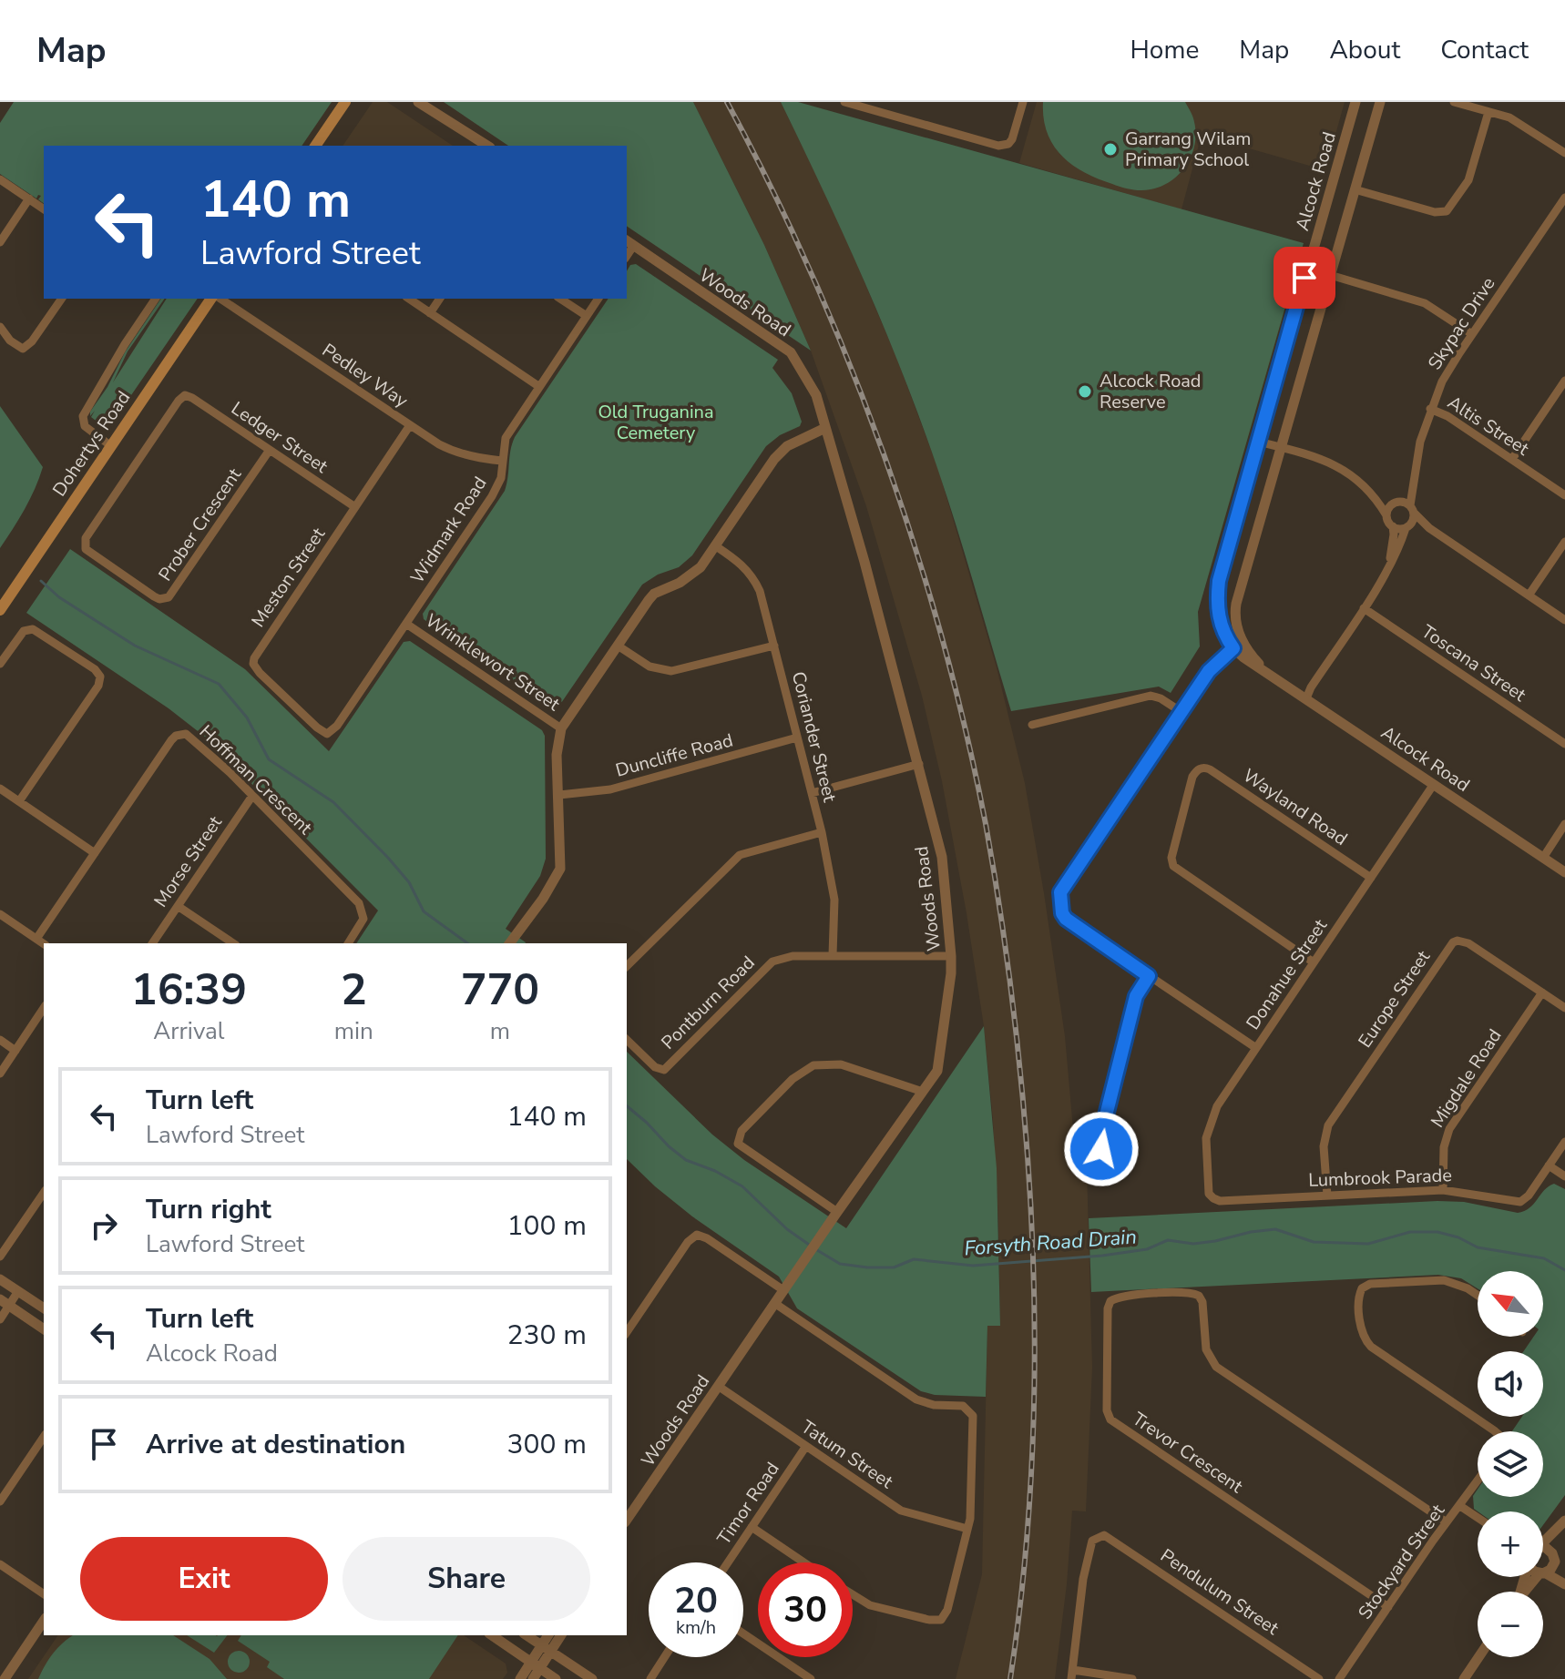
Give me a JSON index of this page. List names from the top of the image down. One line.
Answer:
{"streets":{"main road":["Dohertys Road"],"street":["Alcock Road","Woods Road","Skypac Drive","Pedley Way","Altis Street","Ledger Street","Prober Crescent","Widmark Road","Meston Street","Wrinklewort Street","Toscana Street","Coriander Street","Duncliffe Road","Hoffman Crescent","Wayland Road","Morse Street","Donahue Street","Europe Street","Pontburn Road","Migdale Road","Lumbrook Parade","Trevor Crescent","Tatum Street","Timor Road","Stockyard Street","Pendulum Street"]},"crossings":[["Alcock Road","Donahue Street"],["Woods Road","Pontburn Road"],["Woods Road","Tatum Street"],["Skypac Drive","Altis Street"],["Pedley Way","Widmark Road"],["Pedley Way","Meston Street"],["Ledger Street","Prober Crescent"],["Ledger Street","Meston Street"],["Widmark Road","Meston Street"],["Widmark Road","Wrinklewort Street"],["Coriander Street","Duncliffe Road"],["Coriander Street","Pontburn Road"],["Hoffman Crescent","Morse Street"],["Wayland Road","Donahue Street"],["Donahue Street","Lumbrook Parade"],["Europe Street","Migdale Road"],["Europe Street","Lumbrook Parade"],["Migdale Road","Lumbrook Parade"],["Trevor Crescent","Stockyard Street"],["Tatum Street","Timor Road"]],"water":["Forsyth Road Drain"],"parks":["Old Truganina Cemetery"],"places":["Garrang Wilam Primary School","Alcock Road Reserve"],"north":"top left","page":{"header":"Map","nav":["Home","Map","About","Contact"],"turn":["140 m","Lawford Street"],"eta":["16:39","Arrival","2","min","770","m"],"list":[{"name":"Turn left","note":"Lawford Street","value":"140 m"},{"name":"Turn right","note":"Lawford Street","value":"100 m"},{"name":"Turn left","note":"Alcock Road","value":"230 m"},{"name":"Arrive at destination","value":"300 m"}],"map_buttons":["+","−"],"buttons":["Exit","Share"],"speed":"20 km/h","limit":"30"}}
